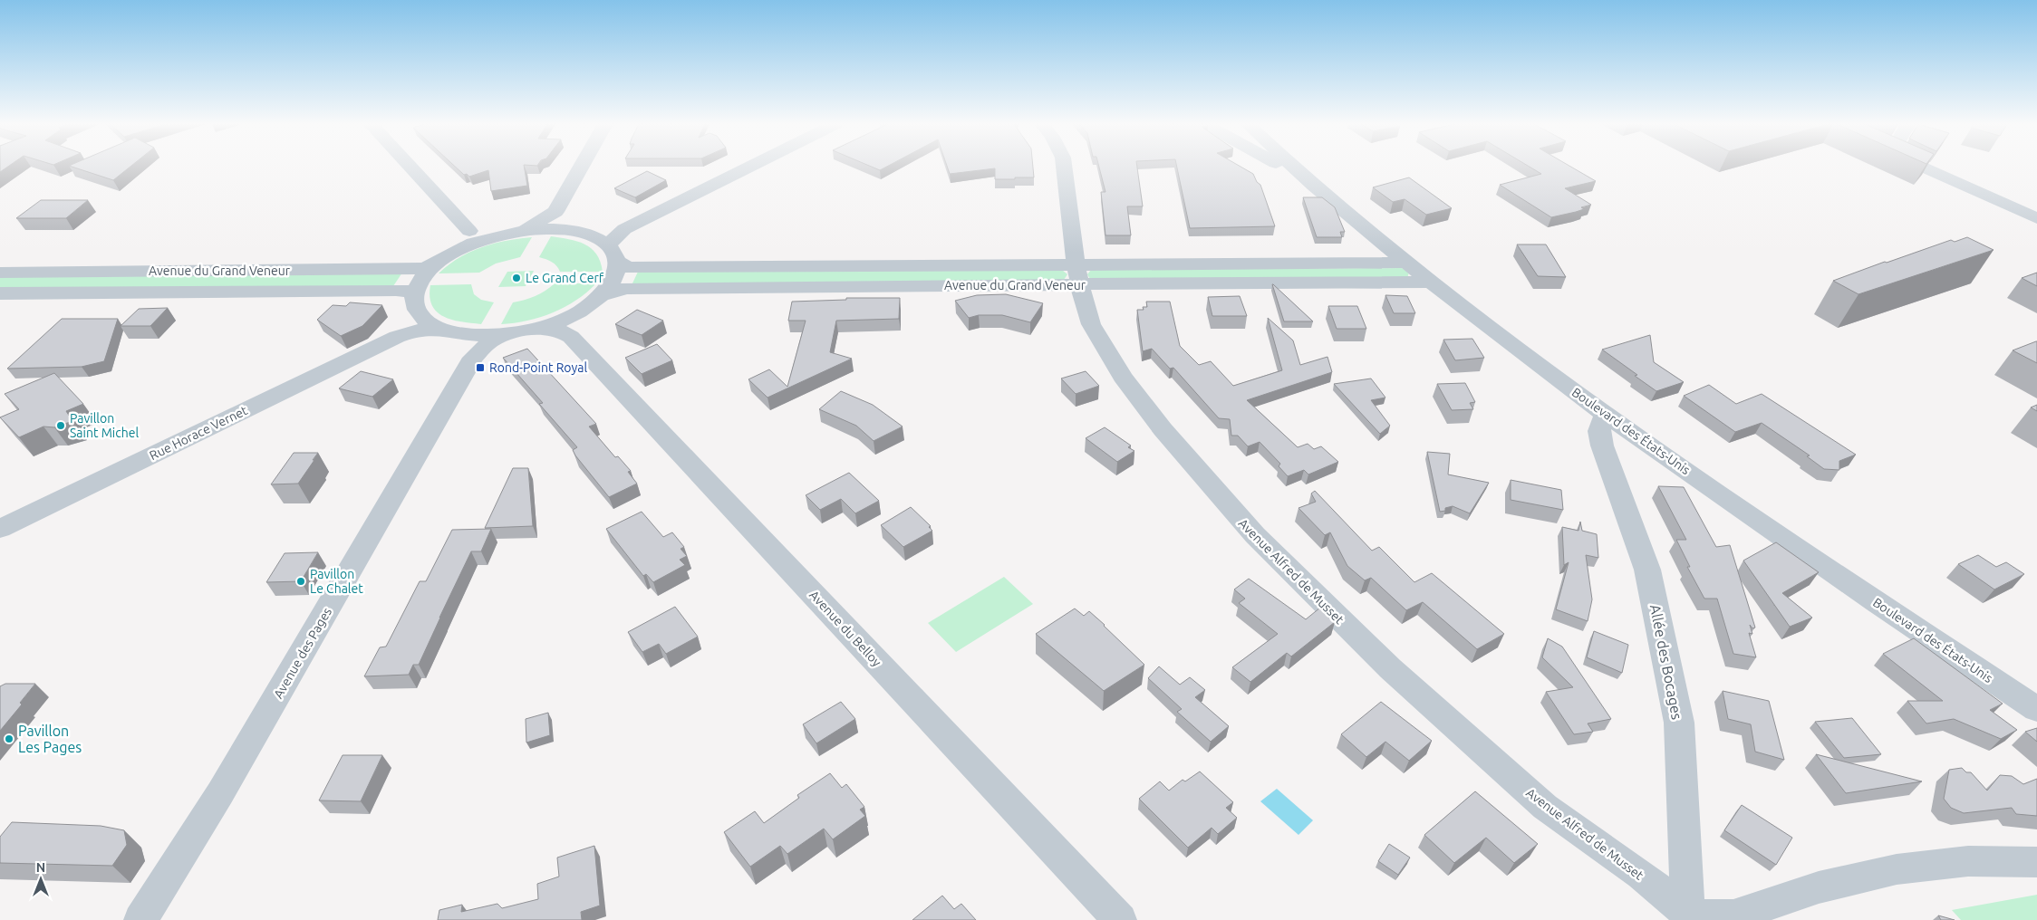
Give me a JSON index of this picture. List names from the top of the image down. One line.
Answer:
{"streets":{"street":["Avenue du Grand Veneur","Boulevard des États-Unis","Rue Horace Vernet","Avenue Alfred de Musset","Avenue du Belloy","Avenue des Pages","Allée des Bocages"]},"crossings":[["Avenue du Grand Veneur","Boulevard des États-Unis"],["Avenue du Grand Veneur","Rue Horace Vernet"],["Avenue du Grand Veneur","Avenue Alfred de Musset"],["Boulevard des États-Unis","Allée des Bocages"],["Avenue Alfred de Musset","Allée des Bocages"],["Avenue du Belloy","Avenue des Pages"]],"places":{"other":["Le Grand Cerf","Pavillon Saint Michel","Pavillon Le Chalet","Pavillon Les Pages"],"transit":["Rond-Point Royal"]},"north":"top"}
